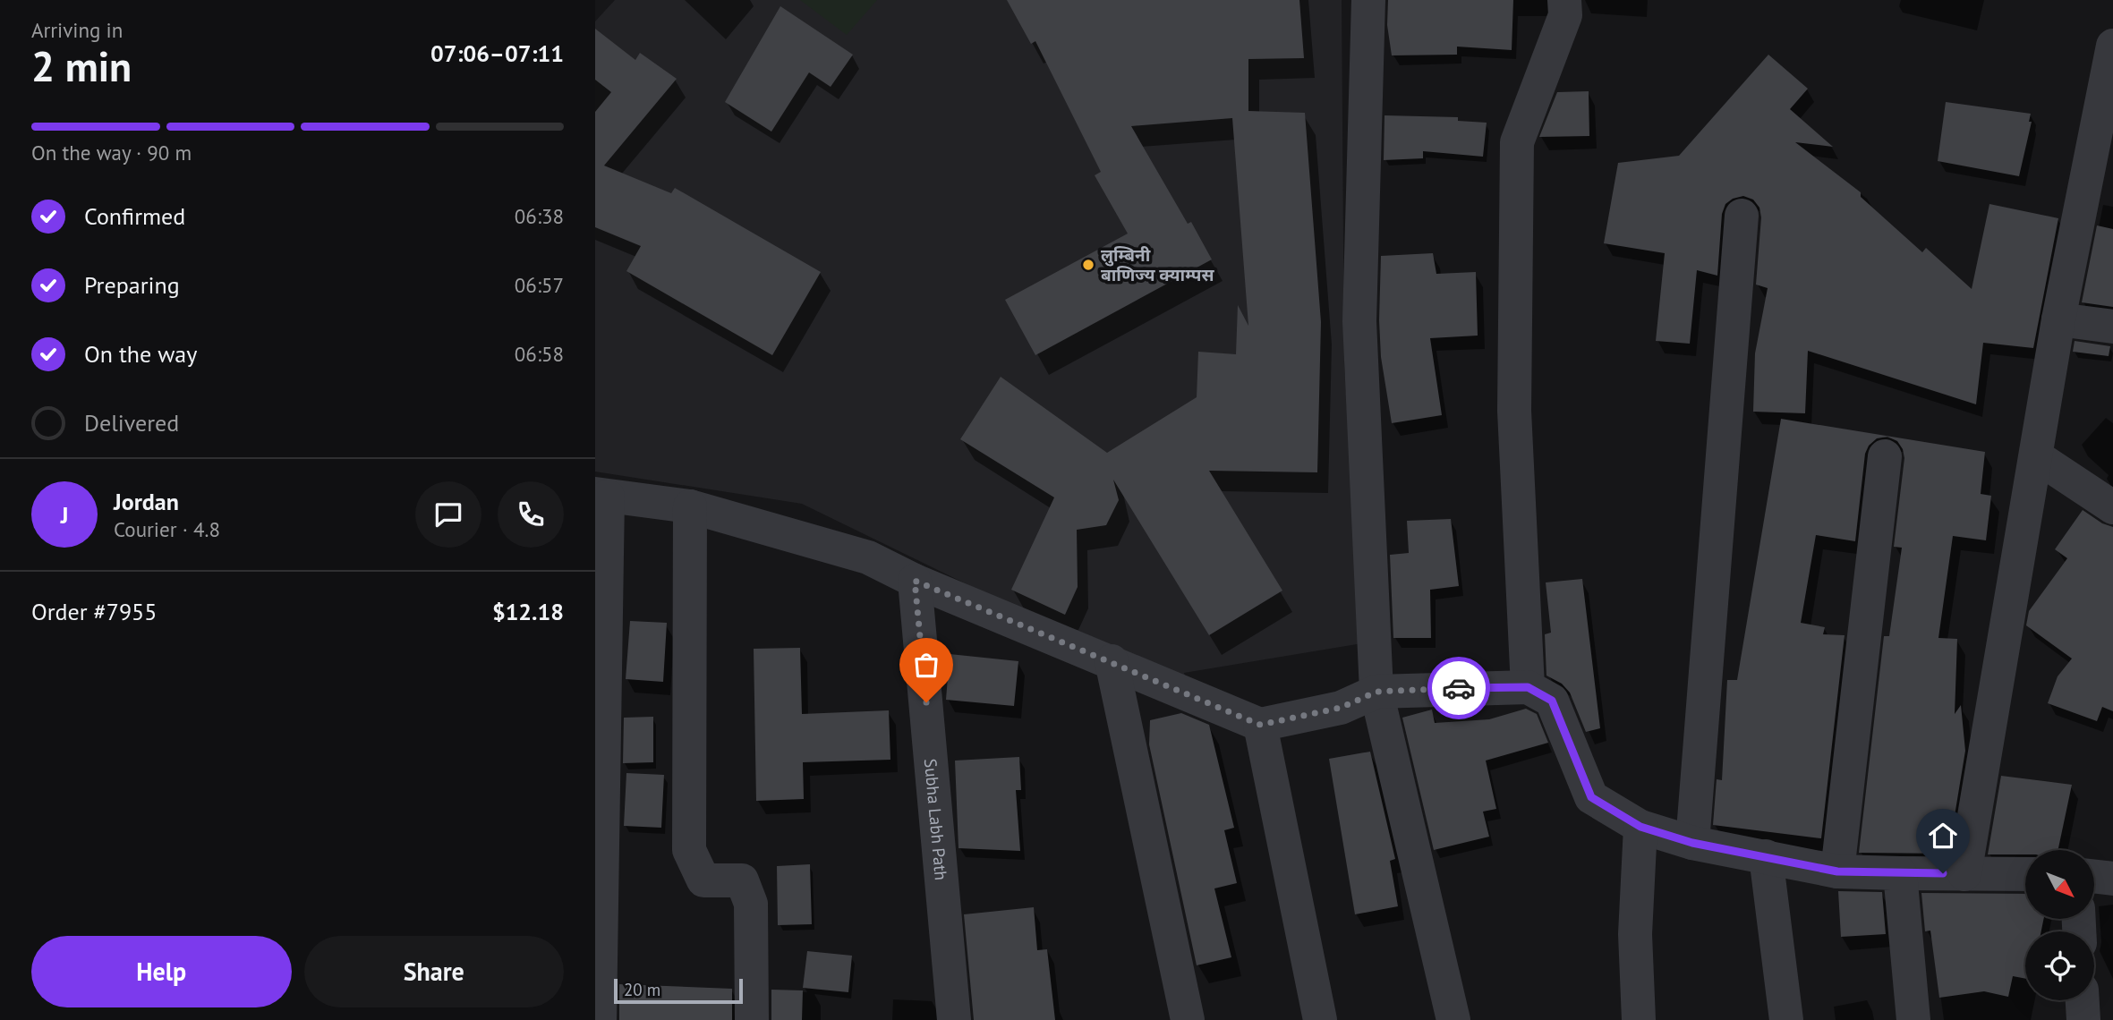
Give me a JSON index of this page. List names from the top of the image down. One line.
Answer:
{"streets":{"street":["Subha Labh Path"]},"places":["लुम्बिनी बाणिज्य क्याम्पस"],"scale_bar":"20 m","north":"bottom right","page":{"heading":["2 min","Arriving in","07:06–07:11"],"panel":["Jordan","Courier · 4.8","Order #7955","$12.18"],"bar":"On the way · 90 m","list":[["Confirmed","06:38"],["Preparing","06:57"],["On the way","06:58"],"Delivered"],"round":"J","buttons":["Help","Share"],"scale":"20 m"}}
